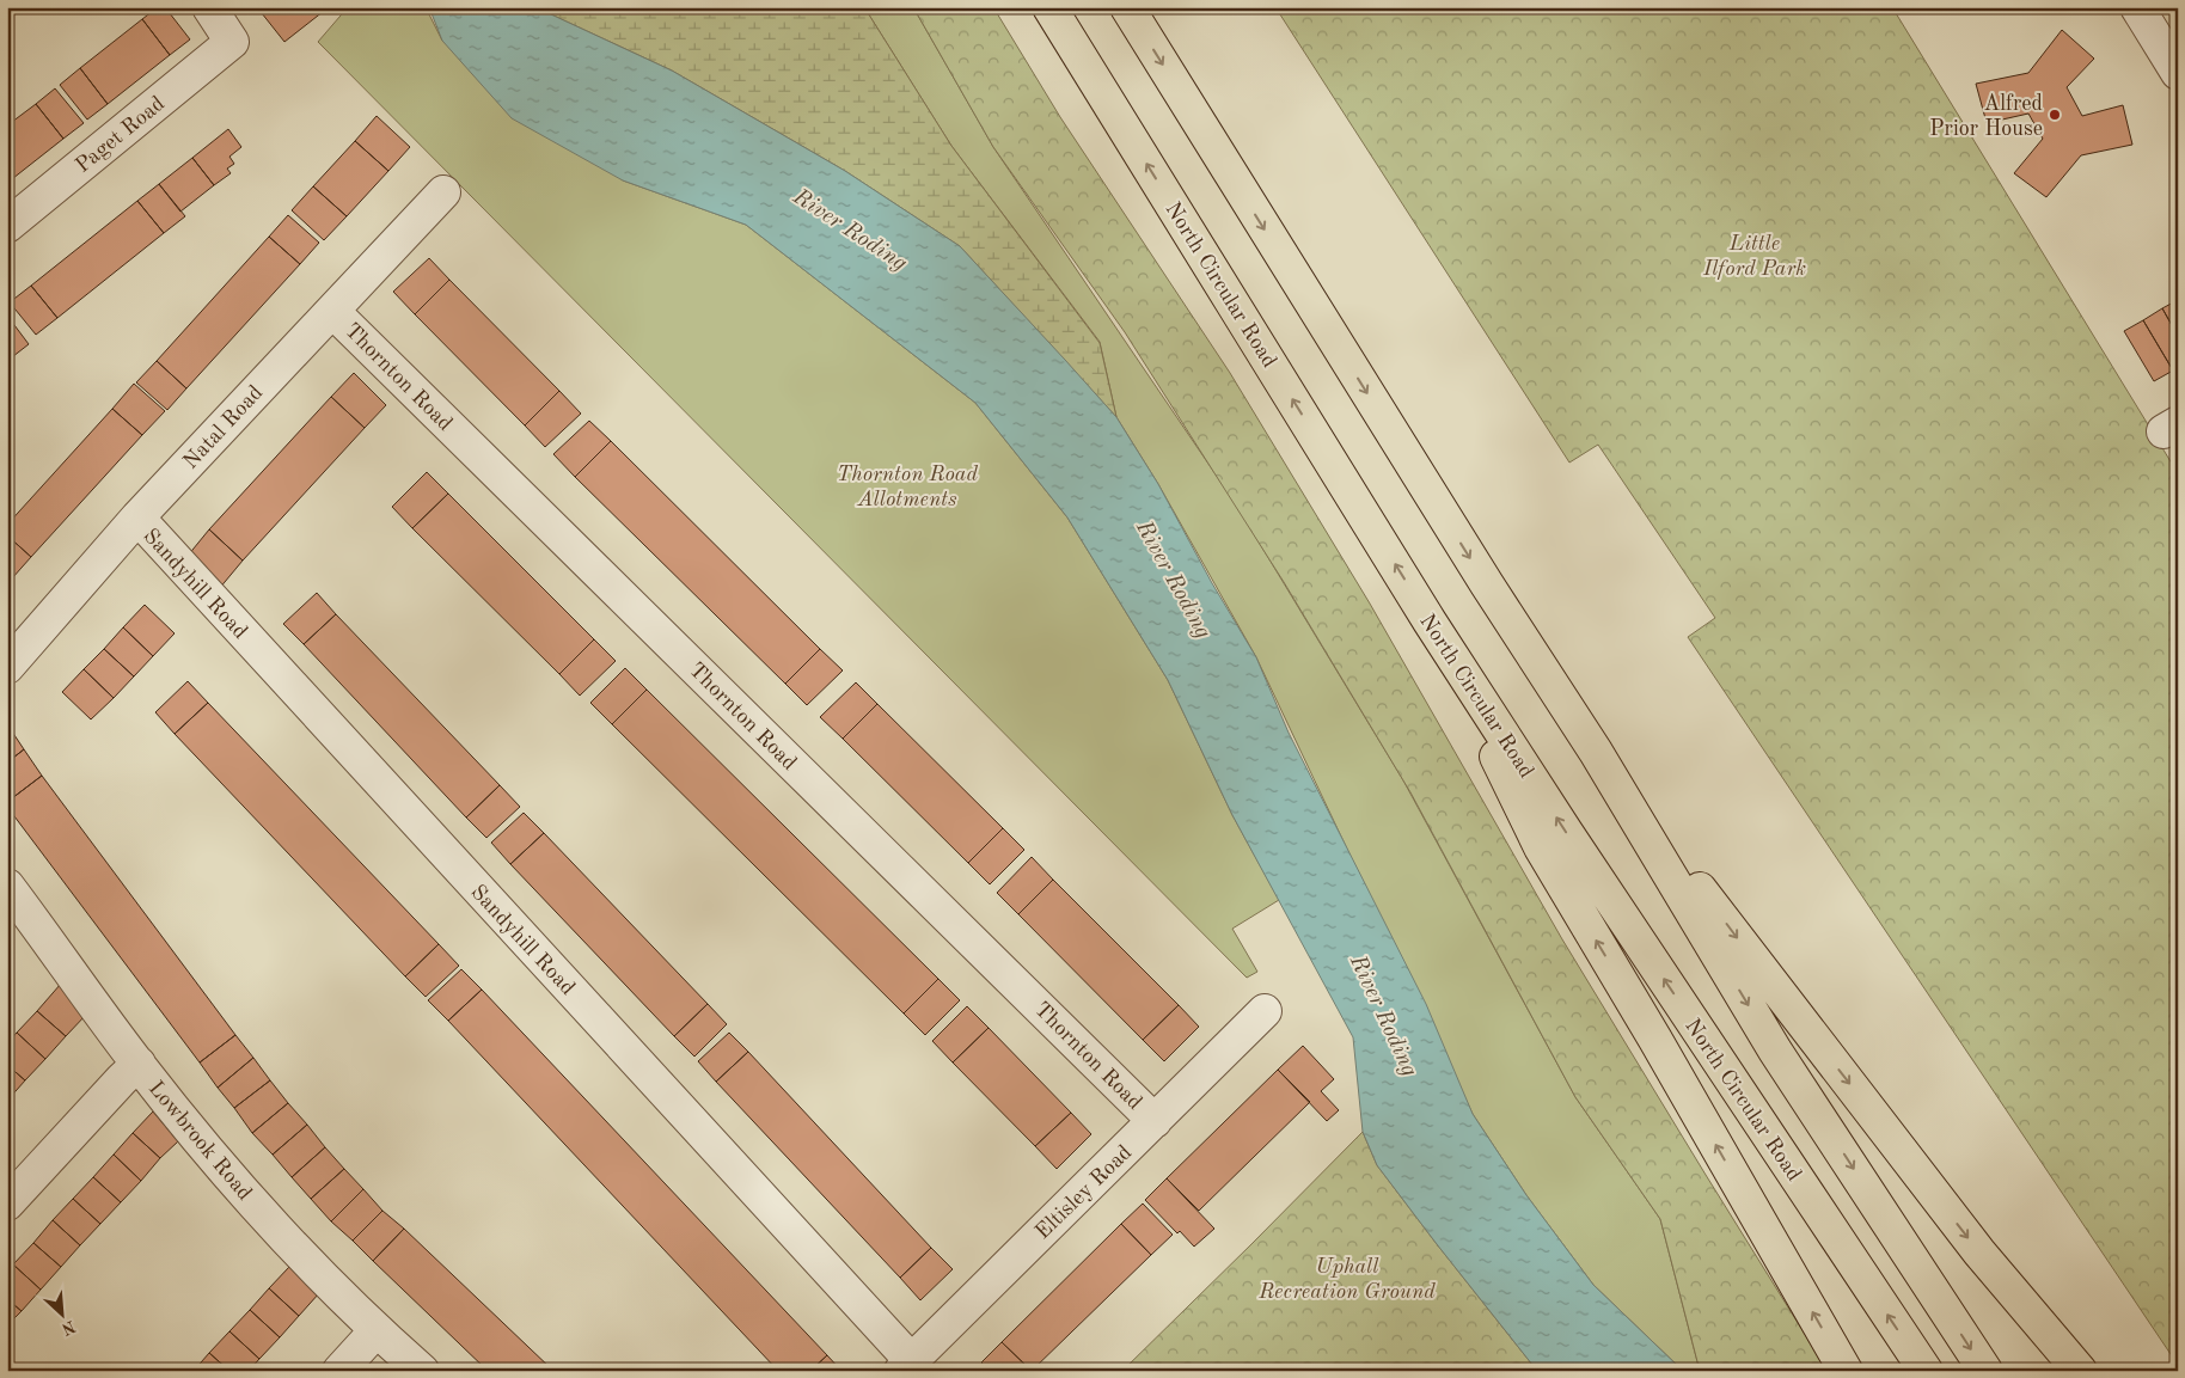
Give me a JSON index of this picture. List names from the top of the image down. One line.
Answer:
{"streets":{"highway":["North Circular Road"],"street":["Paget Road","Thornton Road","Natal Road","Sandyhill Road","Lowbrook Road","Eltisley Road"]},"crossings":[["Thornton Road","Natal Road"],["Thornton Road","Eltisley Road"],["Natal Road","Sandyhill Road"],["Sandyhill Road","Eltisley Road"]],"water":["River Roding"],"parks":["Little Ilford Park","Thornton Road Allotments","Uphall Recreation Ground"],"places":["Alfred Prior House"],"north":"bottom right"}
